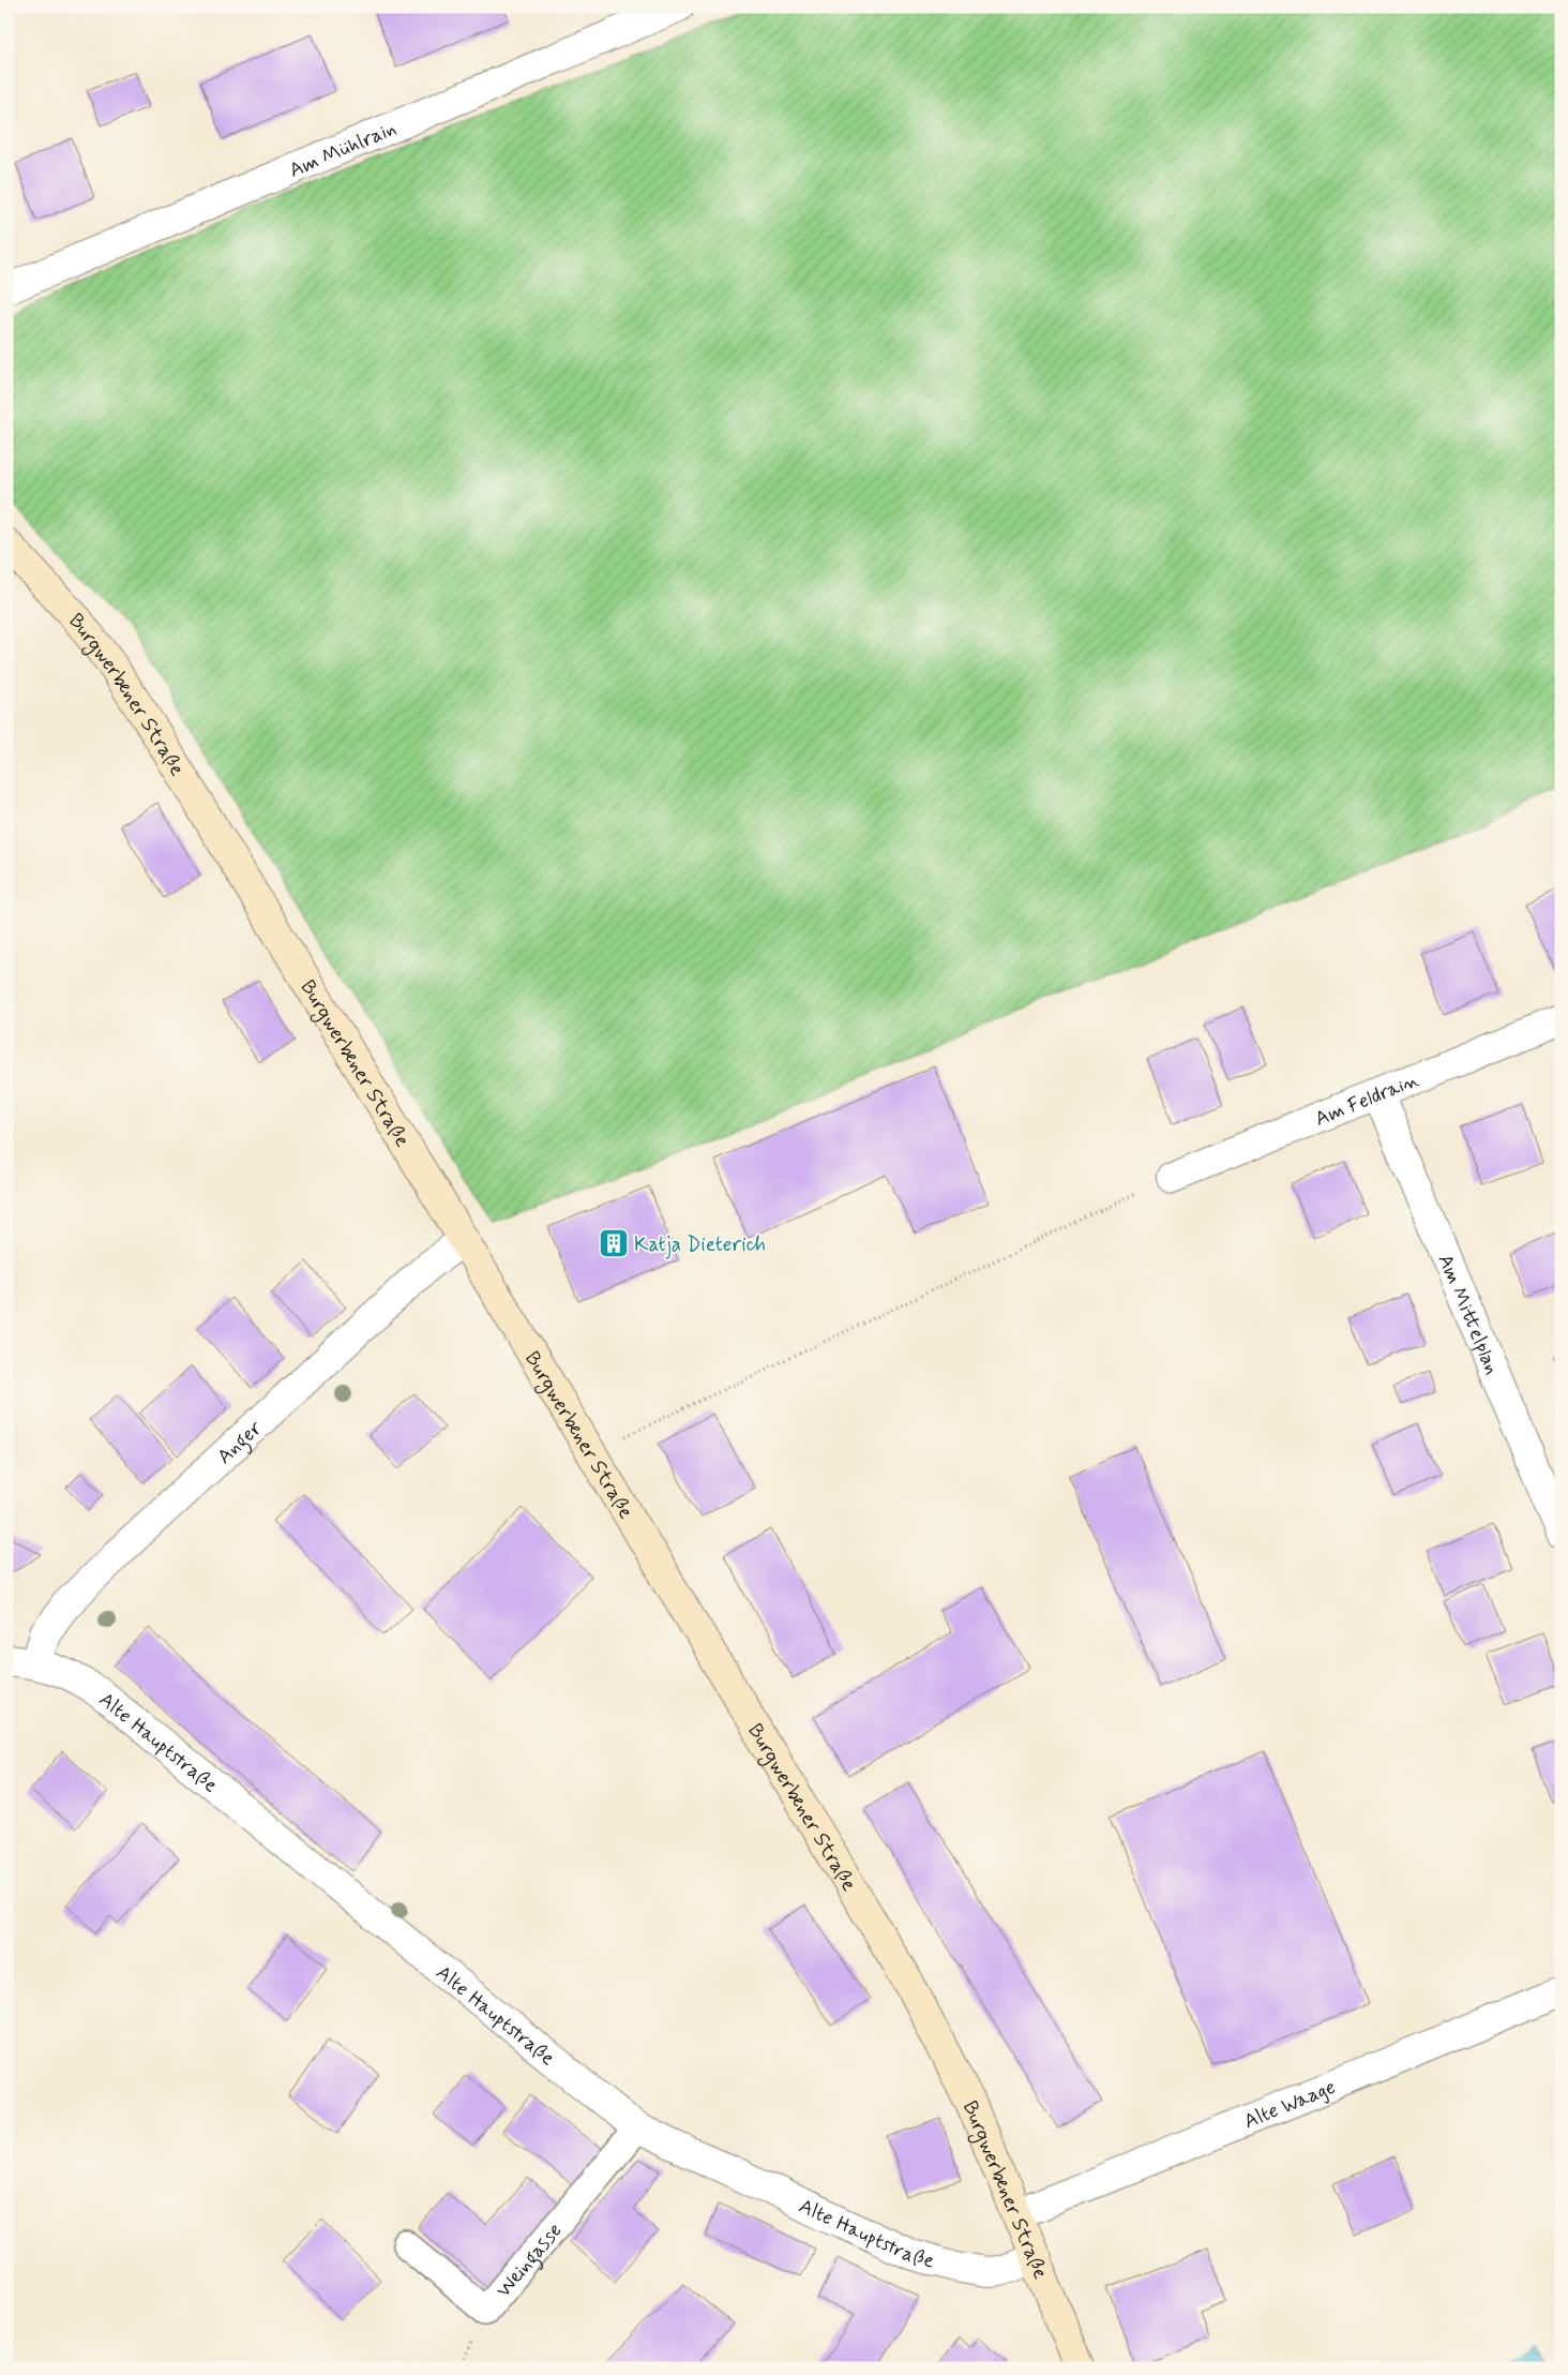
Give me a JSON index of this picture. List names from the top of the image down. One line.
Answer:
{"streets":{"main road":["Burgwerbener Straße"],"street":["Am Mühlrain","Am Feldrain","Am Mittelplan","Anger","Alte Hauptstraße","Alte Waage"],"lane":["Weingasse"]},"crossings":[["Burgwerbener Straße","Anger"],["Burgwerbener Straße","Alte Hauptstraße"],["Burgwerbener Straße","Alte Waage"],["Am Feldrain","Am Mittelplan"],["Anger","Alte Hauptstraße"],["Alte Hauptstraße","Weingasse"]],"places":{"building":["Katja Dieterich"]}}
